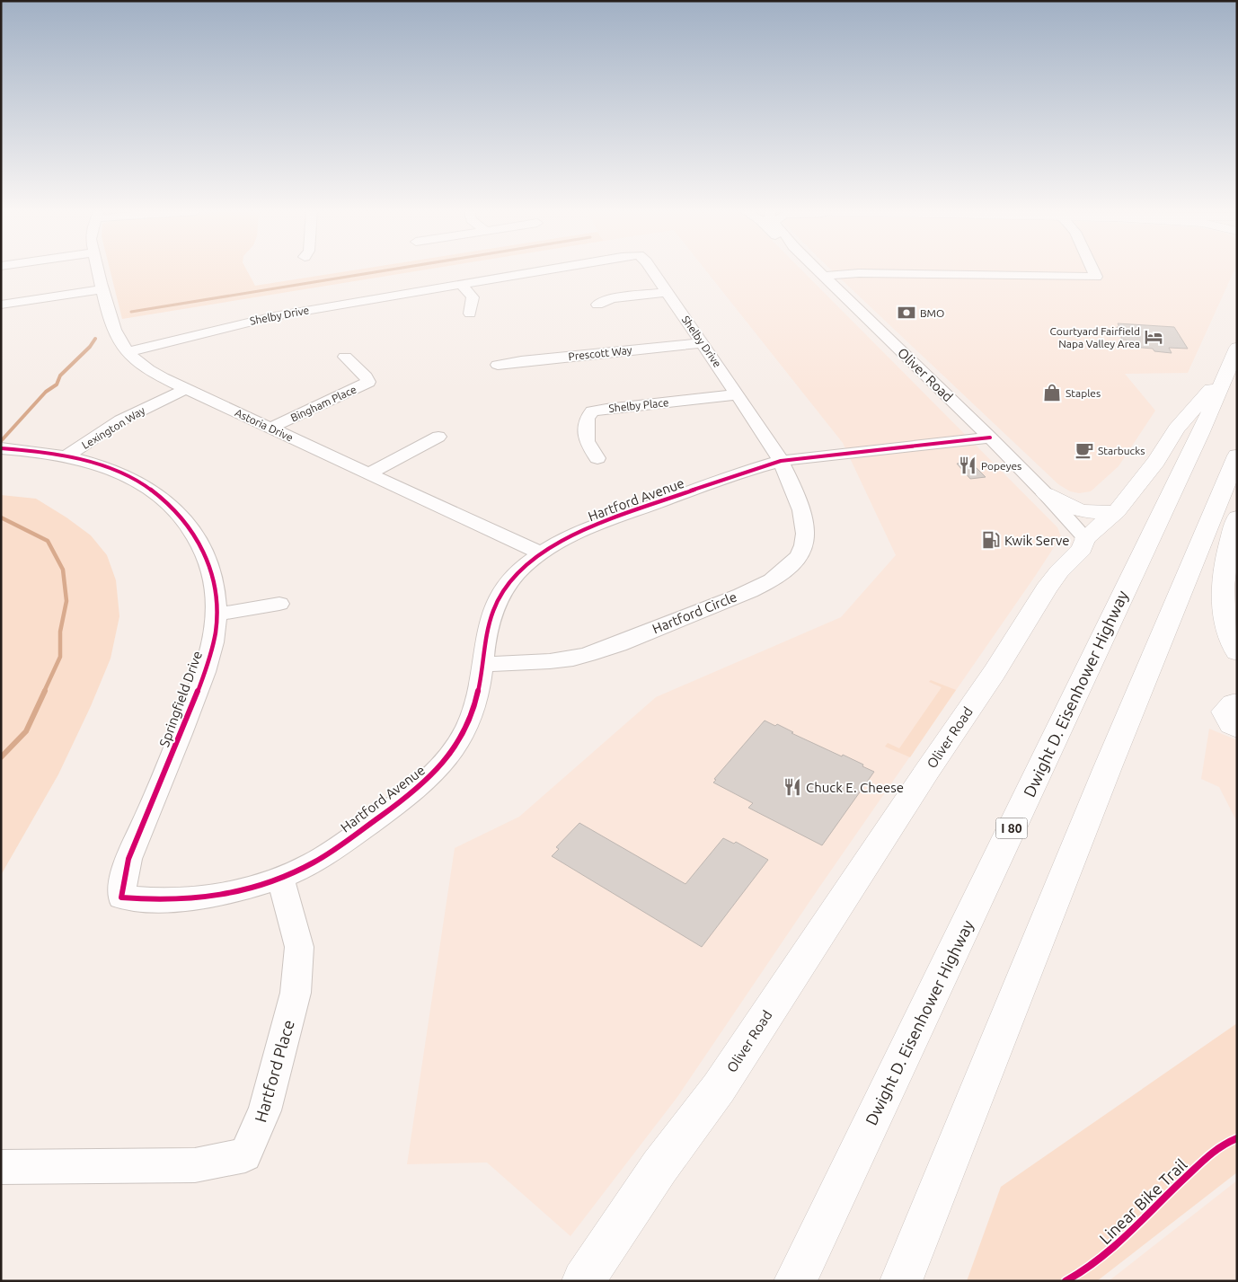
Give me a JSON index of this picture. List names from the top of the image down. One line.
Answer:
{"streets":{"main road":["Oliver Road","Dwight D. Eisenhower Highway","I 80"],"street":["Shelby Drive","Prescott Way","Bingham Place","Shelby Place","Astoria Drive","Lexington Way","Hartford Avenue","Hartford Circle","Springfield Drive","Hartford Place"],"cycle path":["Linear Bike Trail"]},"crossings":[["Shelby Drive","Prescott Way"],["Shelby Drive","Shelby Place"],["Shelby Drive","Astoria Drive"],["Shelby Drive","Hartford Avenue"],["Shelby Drive","Hartford Circle"],["Oliver Road","Hartford Avenue"],["Bingham Place","Astoria Drive"],["Astoria Drive","Lexington Way"],["Astoria Drive","Hartford Avenue"],["Lexington Way","Springfield Drive"],["Hartford Avenue","Hartford Circle"],["Hartford Avenue","Springfield Drive"],["Hartford Avenue","Hartford Place"]],"places":{"bank":["BMO"],"hotel":["Courtyard Fairfield Napa Valley Area"],"shop":["Staples"],"cafe":["Starbucks"],"restaurant":["Popeyes","Chuck E. Cheese"],"fuel station":["Kwik Serve"]}}
